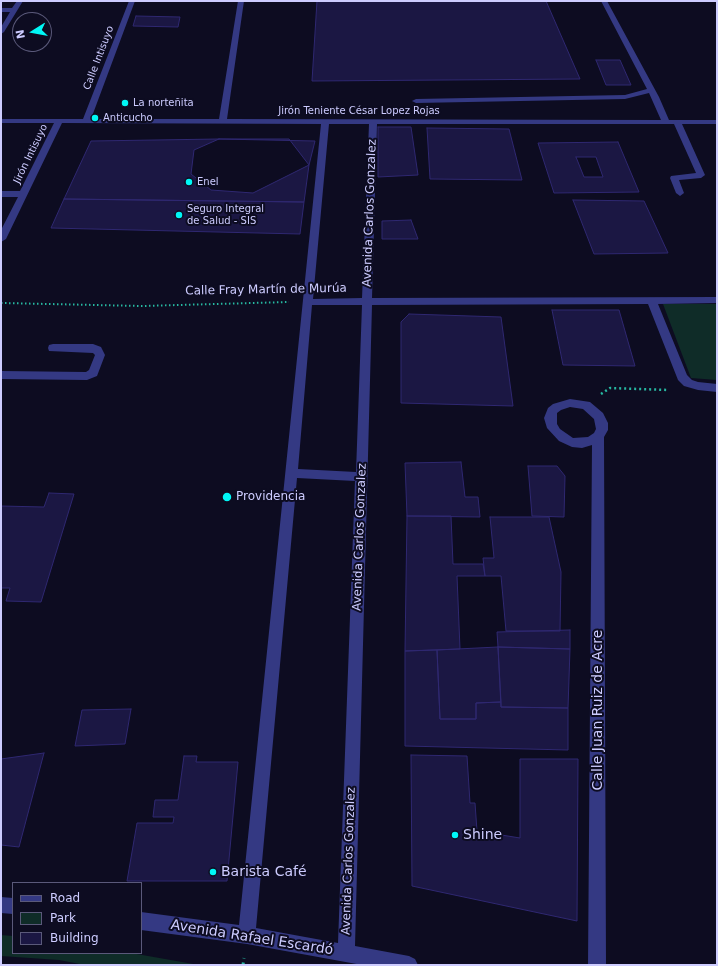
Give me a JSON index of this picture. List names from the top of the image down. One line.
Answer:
{"streets":{"street":["Calle Intisuyo","Jirón Teniente César Lopez Rojas","Jirón Intisuyo","Avenida Carlos Gonzalez","Calle Fray Martín de Murúa","Calle Juan Ruiz de Acre","Avenida Rafael Escardó"]},"crossings":[["Calle Intisuyo","Jirón Teniente César Lopez Rojas"],["Jirón Teniente César Lopez Rojas","Jirón Intisuyo"],["Jirón Teniente César Lopez Rojas","Avenida Carlos Gonzalez"],["Avenida Carlos Gonzalez","Calle Fray Martín de Murúa"],["Avenida Carlos Gonzalez","Avenida Rafael Escardó"]],"places":["La norteñita","Anticucho","Enel","Seguro Integral de Salud - SIS","Providencia","Shine","Barista Café"],"legend":["Road","Park","Building"],"north":"left"}
